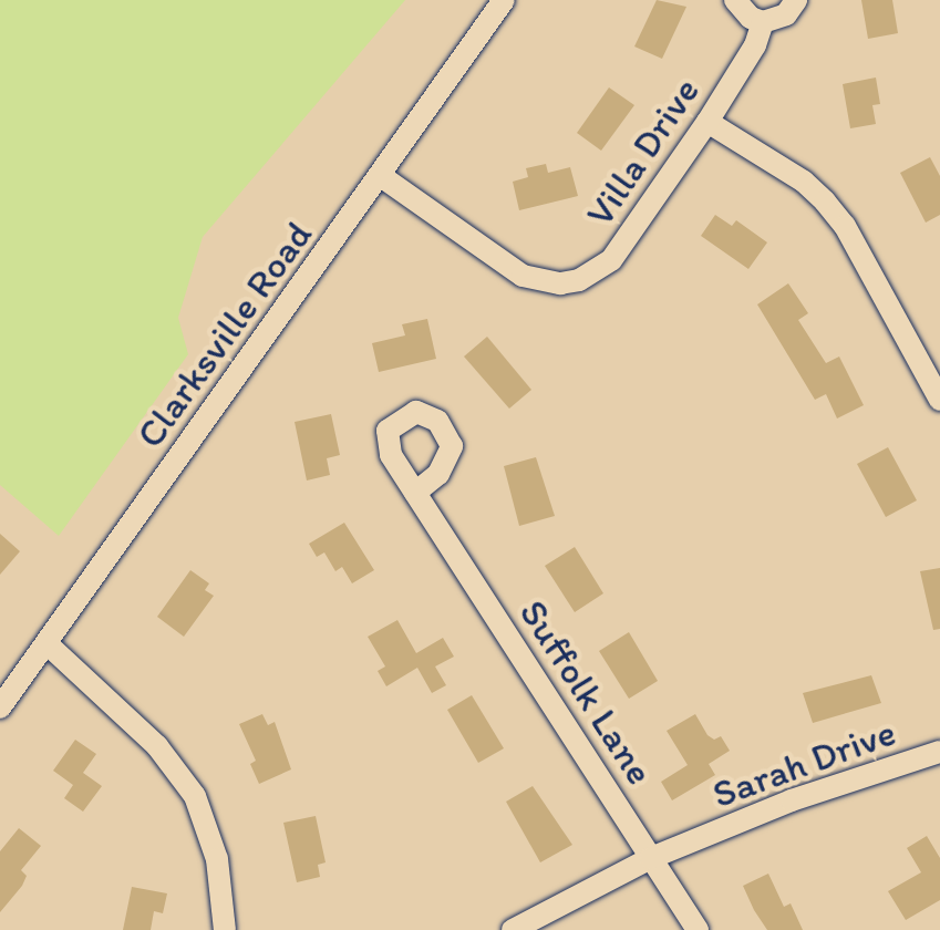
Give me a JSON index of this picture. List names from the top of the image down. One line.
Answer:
{"streets":{"street":["Villa Drive","Clarksville Road","Suffolk Lane","Sarah Drive"]},"crossings":[["Villa Drive","Clarksville Road"],["Suffolk Lane","Sarah Drive"]]}
